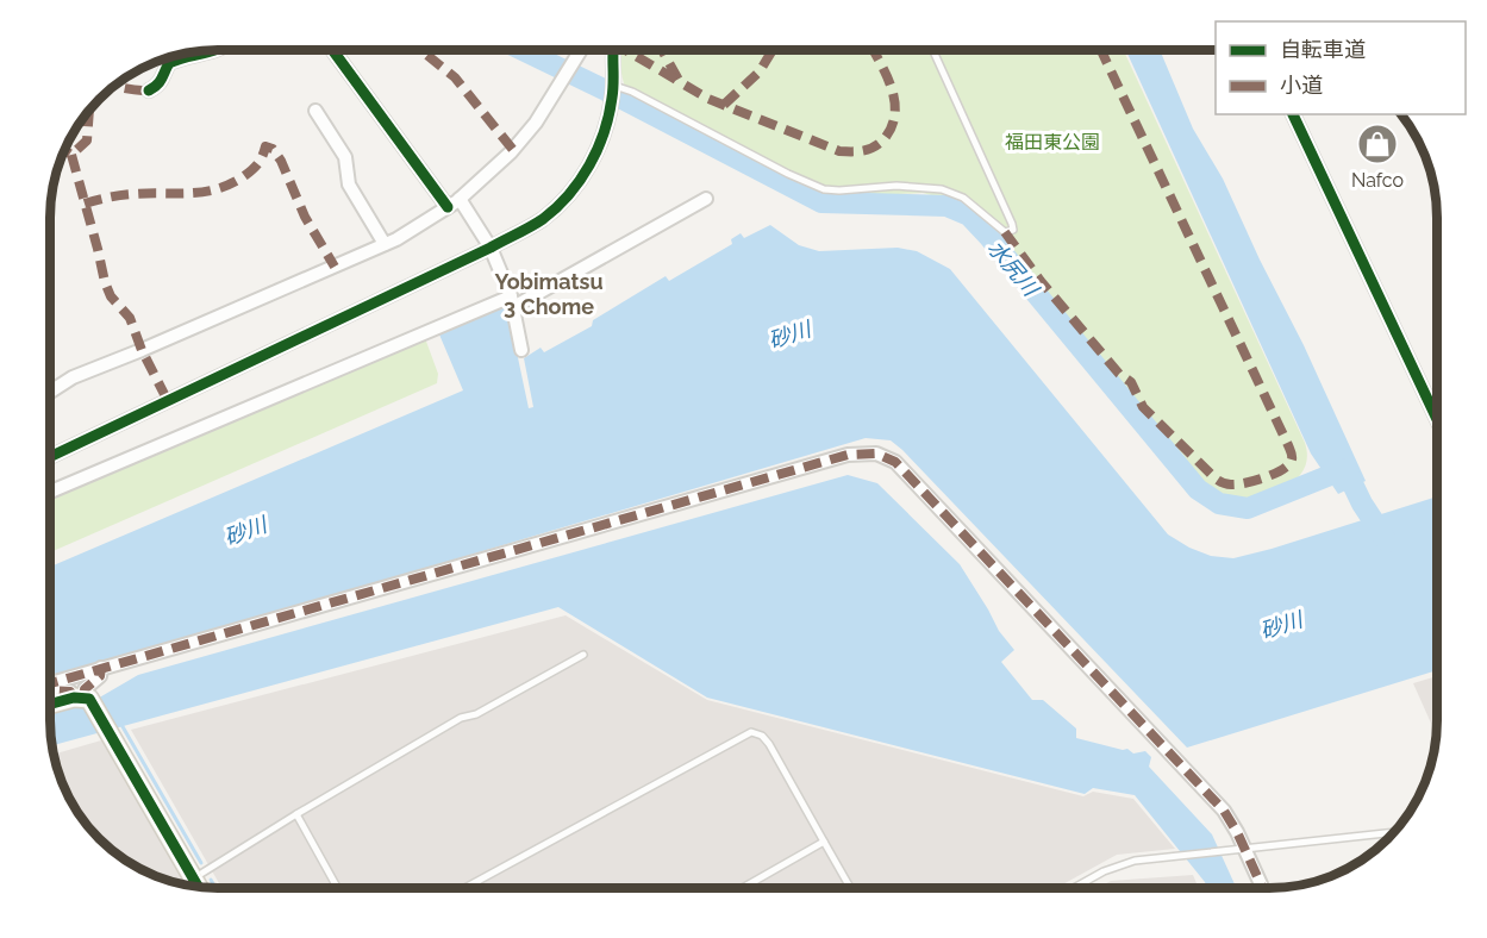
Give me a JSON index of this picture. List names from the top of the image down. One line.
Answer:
{"districts":["Yobimatsu 3 Chome"],"water":["水尻川","砂川"],"parks":["福田東公園"],"places":{"shop":["Nafco"]},"legend":["自転車道","小道"]}
